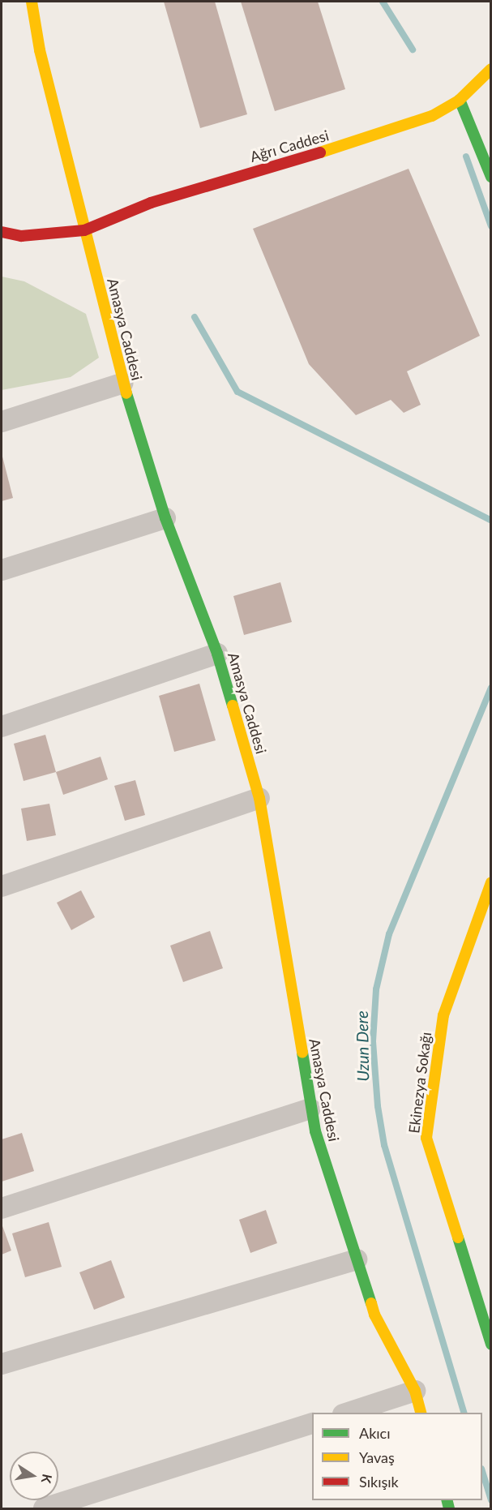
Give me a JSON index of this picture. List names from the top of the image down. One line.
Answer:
{"streets":{"street":["Ağrı Caddesi","Amasya Caddesi","Ekinezya Sokağı"]},"crossings":[["Ağrı Caddesi","Amasya Caddesi"]],"water":["Uzun Dere"],"legend":["Akıcı","Yavaş","Sıkışık"],"north":"right"}
